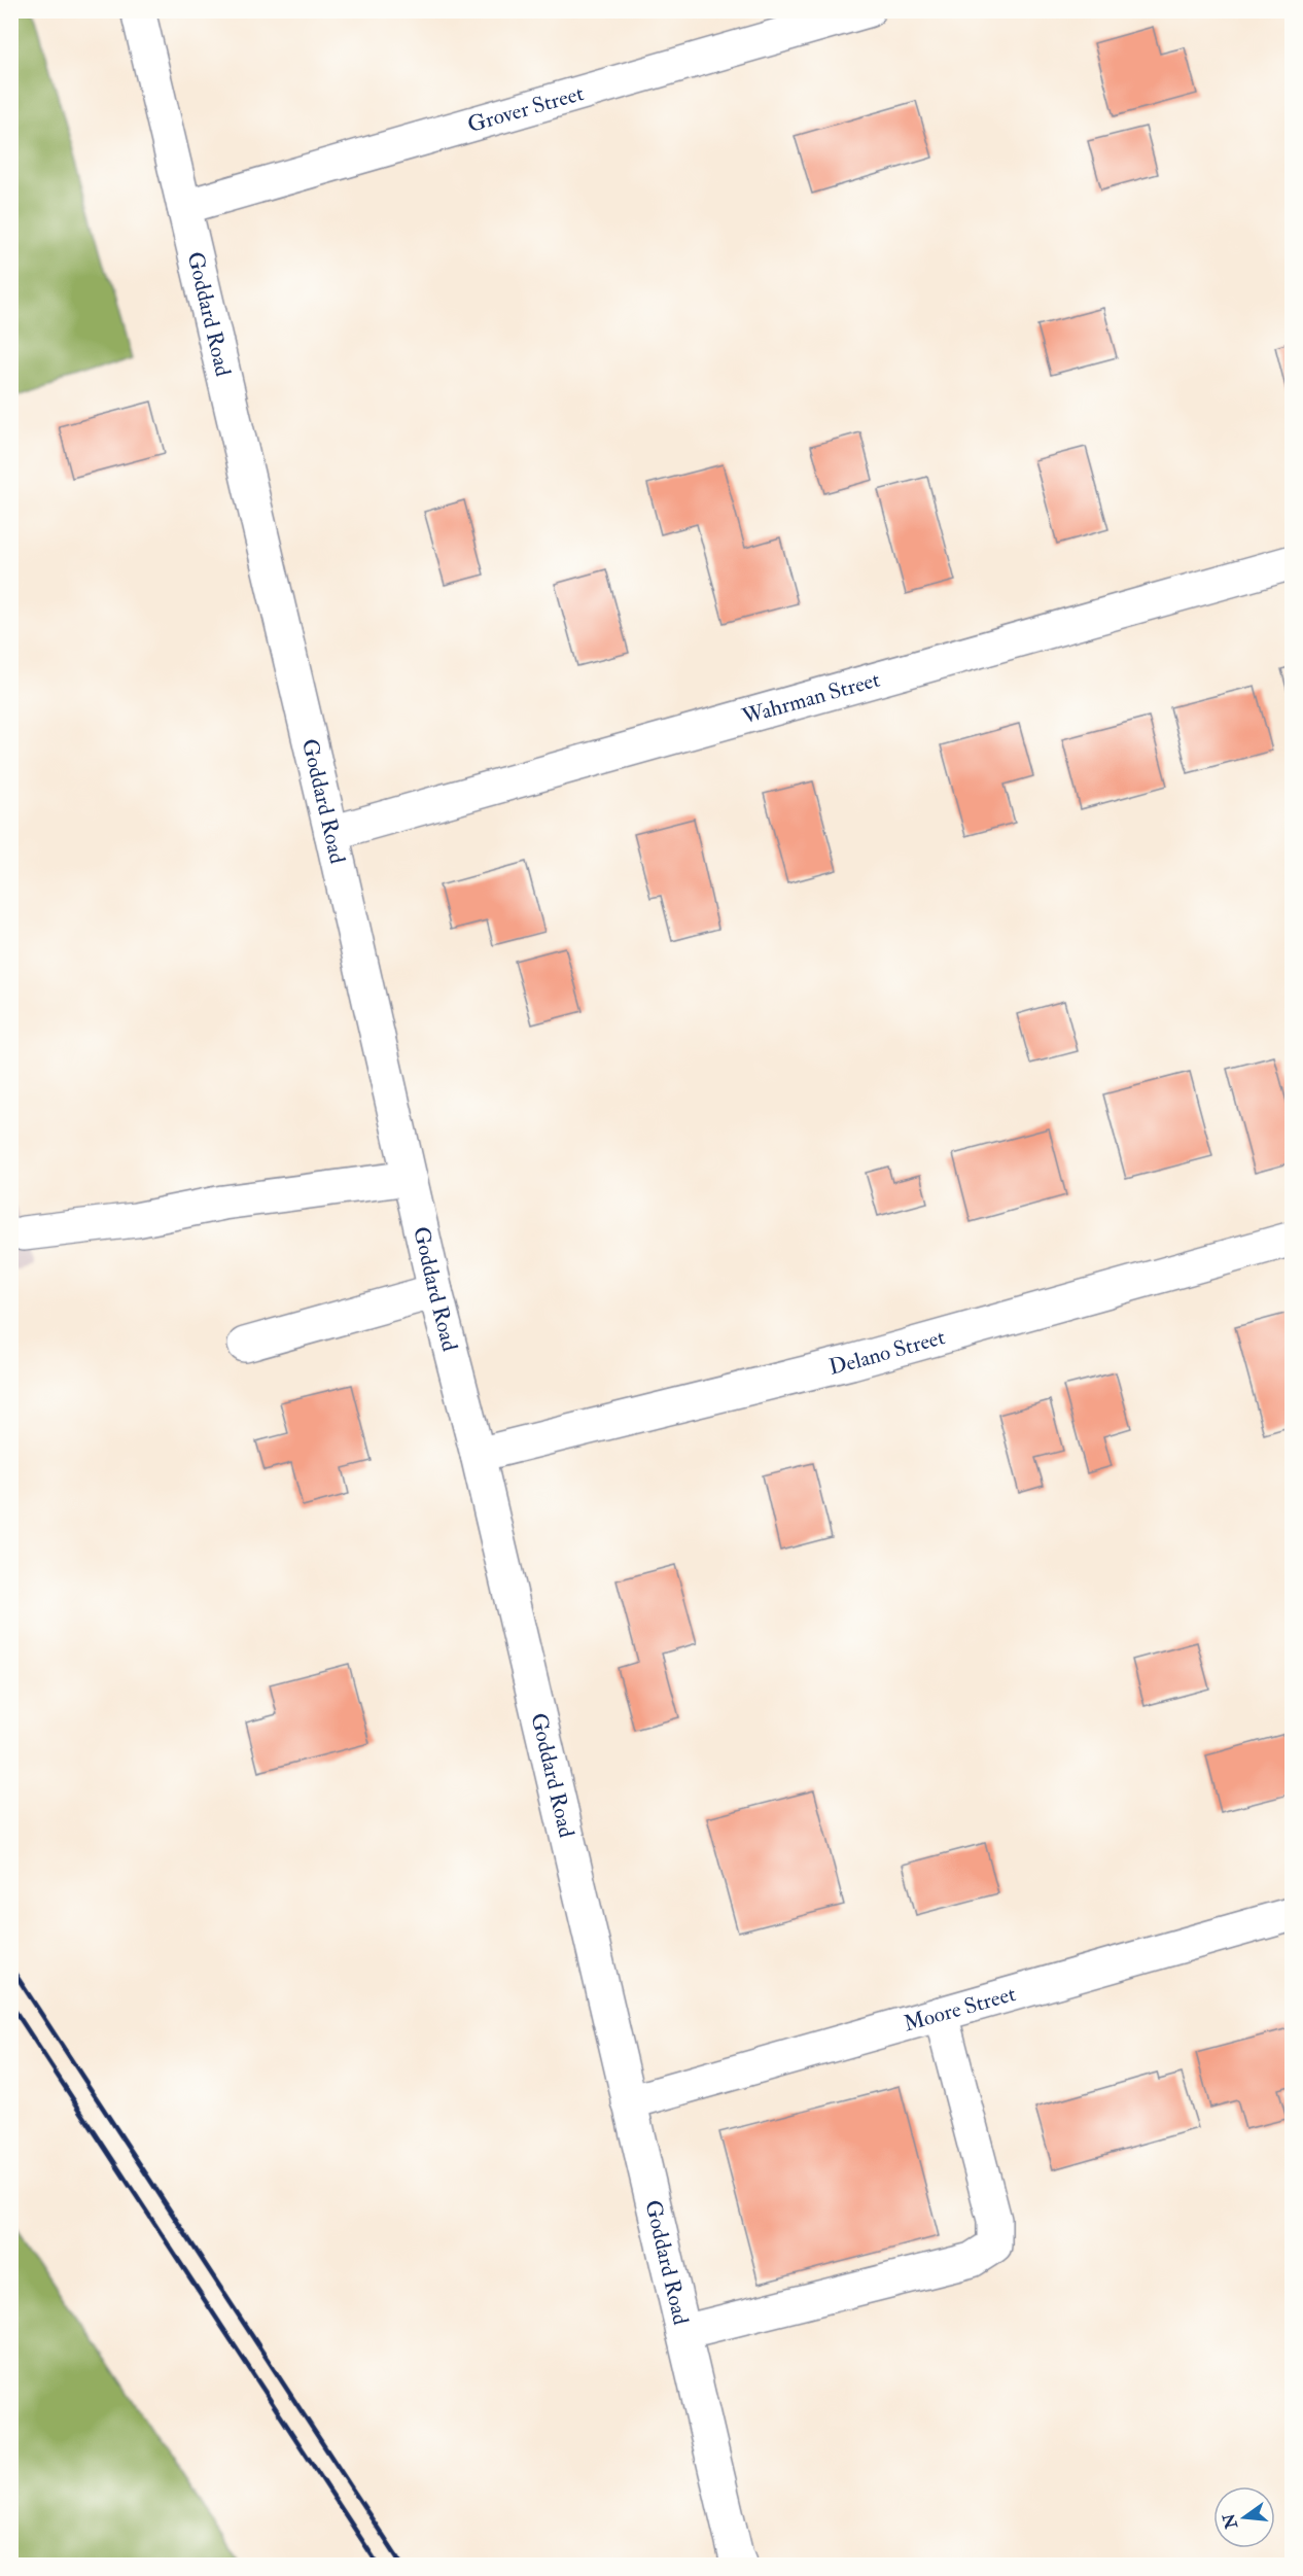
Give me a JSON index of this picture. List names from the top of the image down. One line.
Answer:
{"streets":{"street":["Grover Street","Goddard Road","Wahrman Street","Delano Street","Moore Street"]},"crossings":[["Grover Street","Goddard Road"],["Goddard Road","Wahrman Street"],["Goddard Road","Delano Street"],["Goddard Road","Moore Street"]],"north":"left"}
